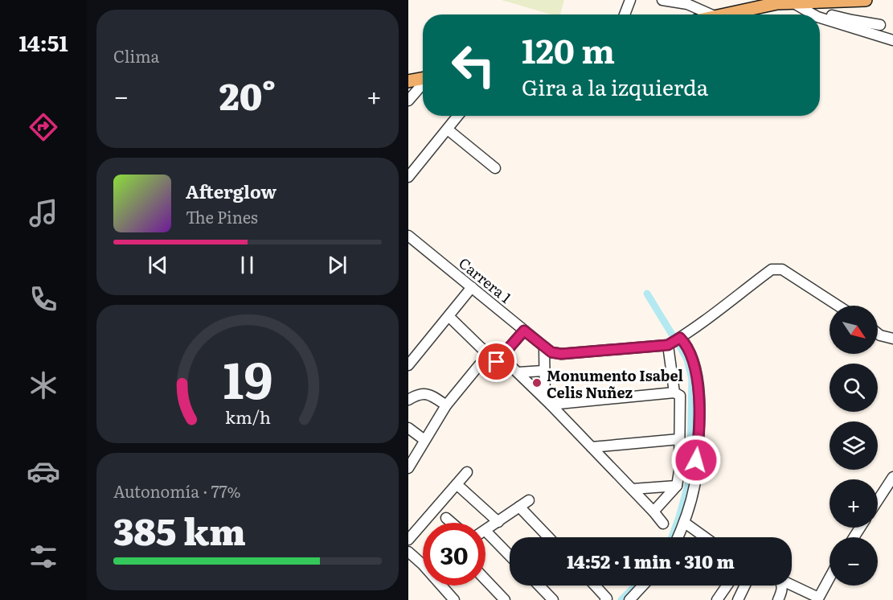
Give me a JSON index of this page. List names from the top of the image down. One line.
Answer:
{"streets":{"street":["Carrera 1"]},"places":["Monumento Isabel Celis Nuñez"],"north":"bottom right","page":{"tabs":"14:51","tile":["Clima",["Autonomía · 77%","385 km"]],"turn":["120 m","Gira a la izquierda"],"heat":["−","20°","+"],"song":["Afterglow","The Pines"],"map_buttons":["+","−"],"limit":"30","trip":"14:52 · 1 min · 310 m","gauge":["19","km/h"]}}
